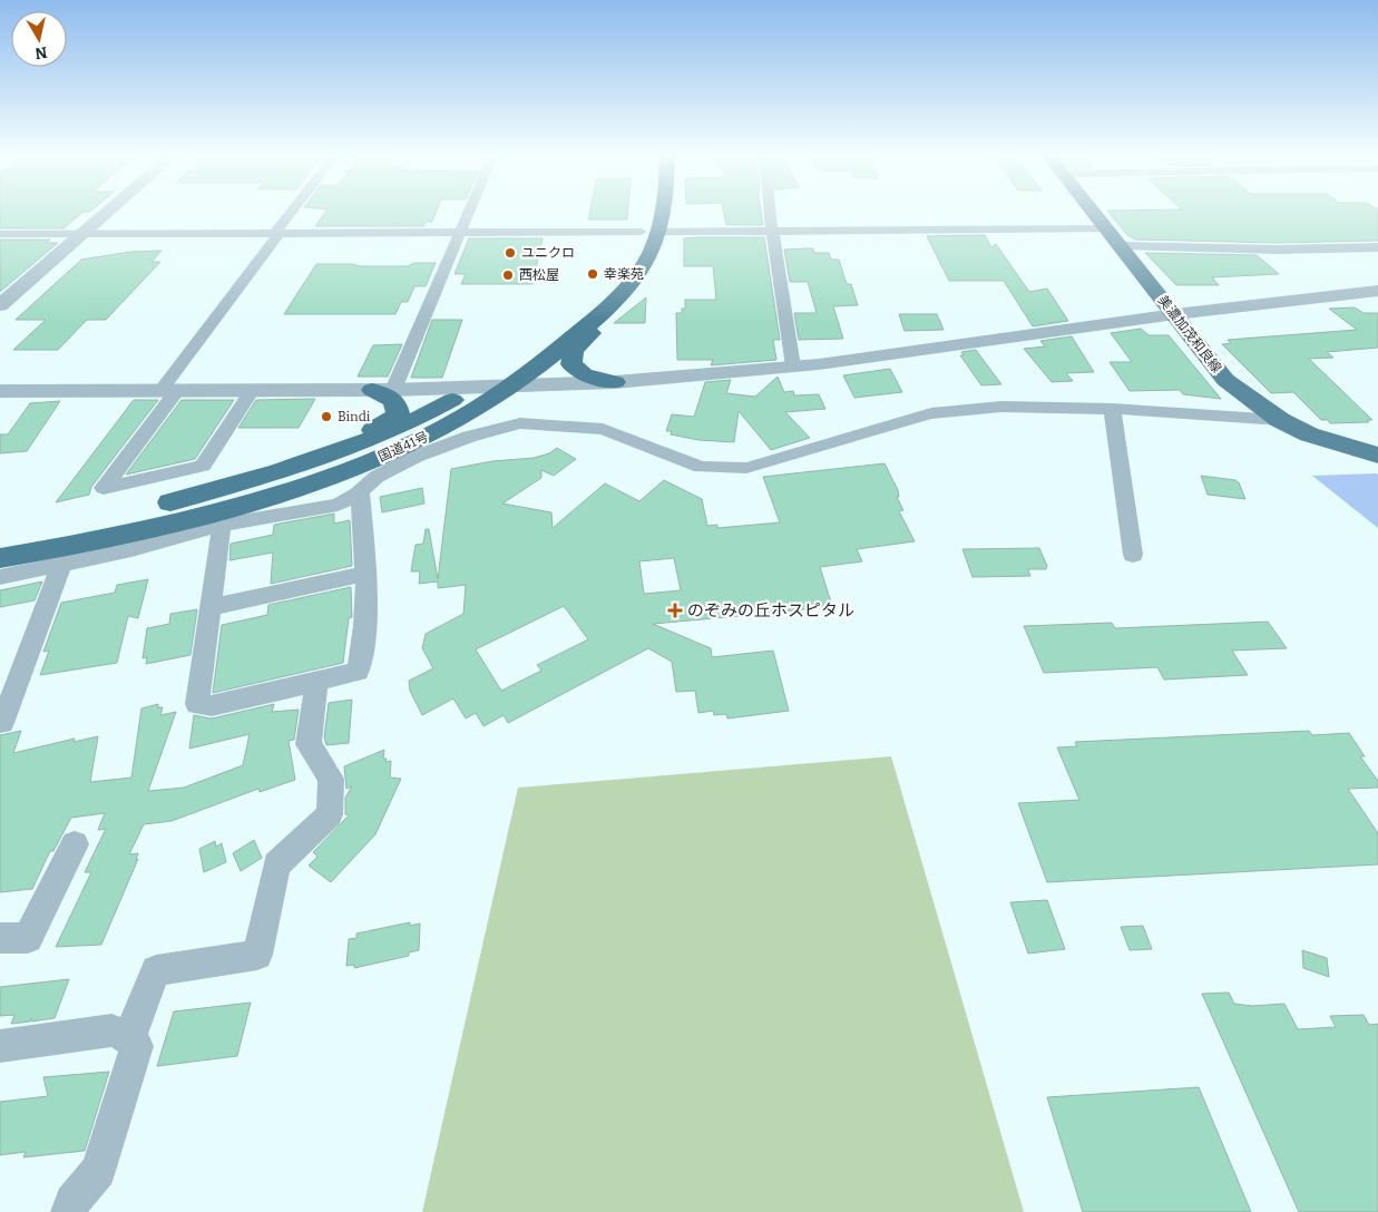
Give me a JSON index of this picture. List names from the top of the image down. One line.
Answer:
{"streets":{"highway":["国道41号"],"main road":["美濃加茂和良線"]},"places":{"other":["ユニクロ","幸楽苑","西松屋","Bindi"],"health":["のぞみの丘ホスピタル"]},"north":"bottom"}
